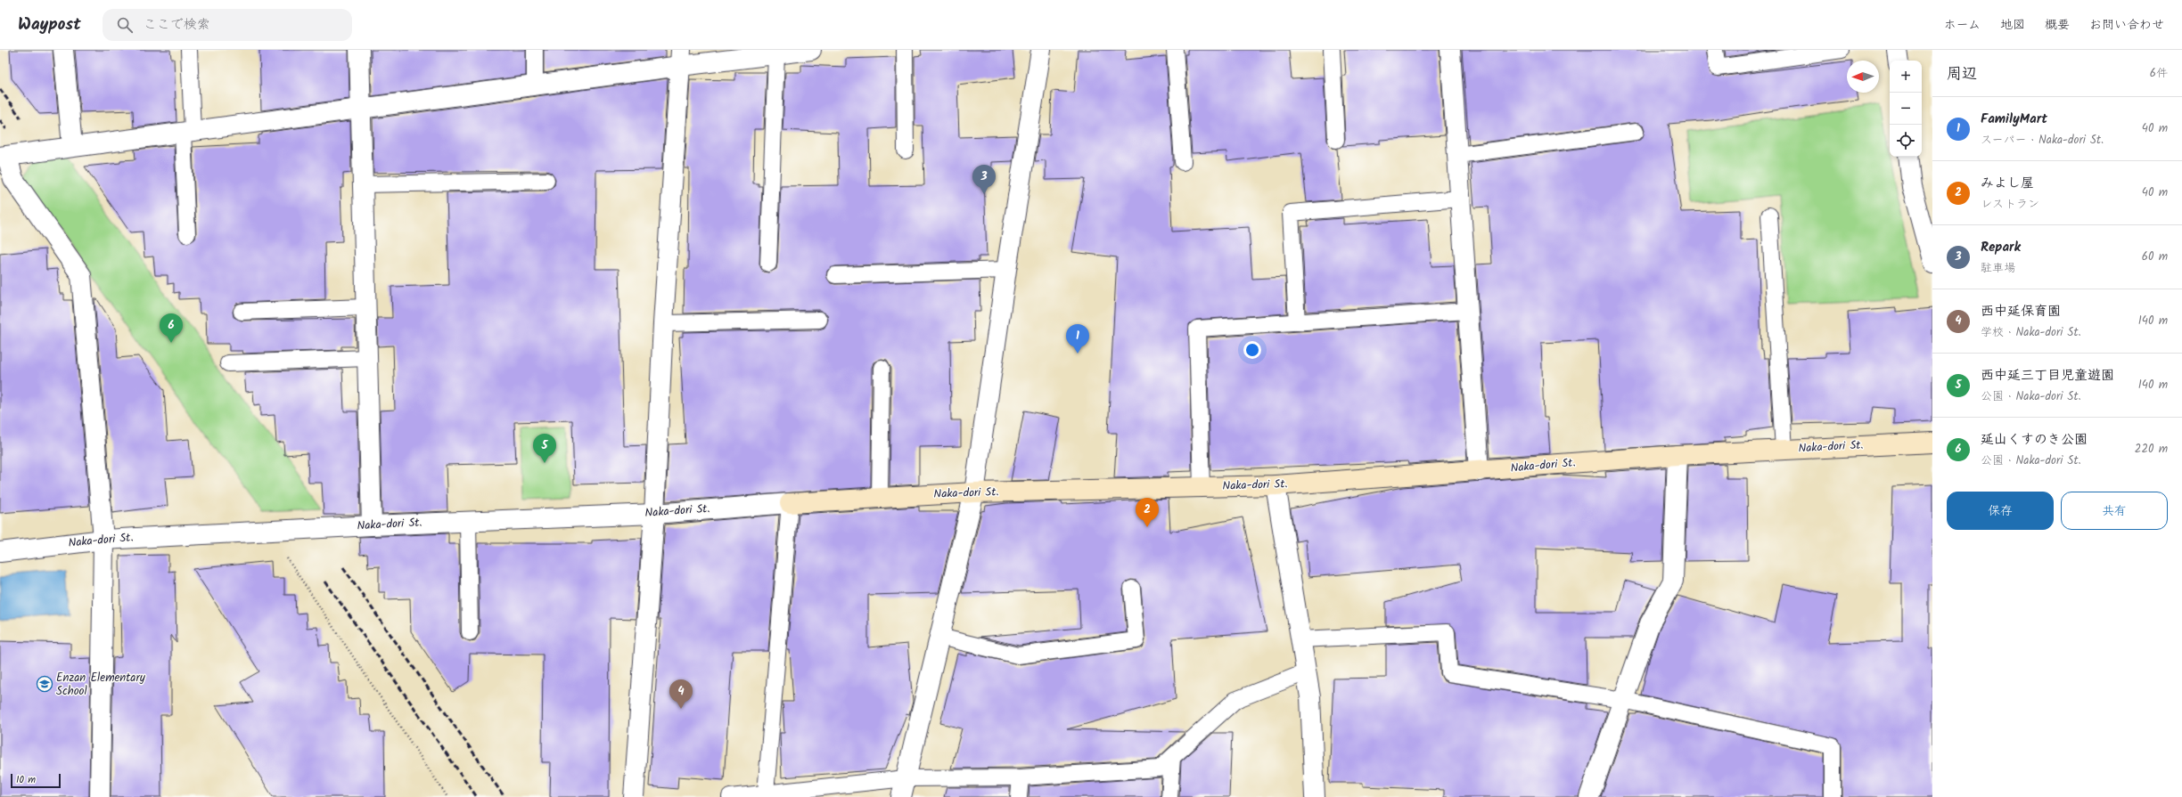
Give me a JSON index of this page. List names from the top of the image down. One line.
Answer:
{"streets":{"street":["Naka-dori St."]},"places":{"school or university":["Enzan Elementary School"]},"scale_bar":"10 m","north":"left","page":{"header":"Waypost","search":"ここで検索","nav":["ホーム","地図","概要","お問い合わせ"],"heading":["周辺","6件"],"map_buttons":["+","−"],"list":[{"mark":"1","name":"FamilyMart","note":"スーパー · Naka-dori St.","value":"40 m"},{"mark":"2","name":"みよし屋","note":"レストラン","value":"40 m"},{"mark":"3","name":"Repark","note":"駐車場","value":"60 m"},{"mark":"4","name":"西中延保育園","note":"学校 · Naka-dori St.","value":"140 m"},{"mark":"5","name":"西中延三丁目児童遊園","note":"公園 · Naka-dori St.","value":"140 m"},{"mark":"6","name":"延山くすのき公園","note":"公園 · Naka-dori St.","value":"220 m"}],"pins":["3","6","1","5","2","4"],"buttons":["保存","共有"],"scale":"10 m"}}
